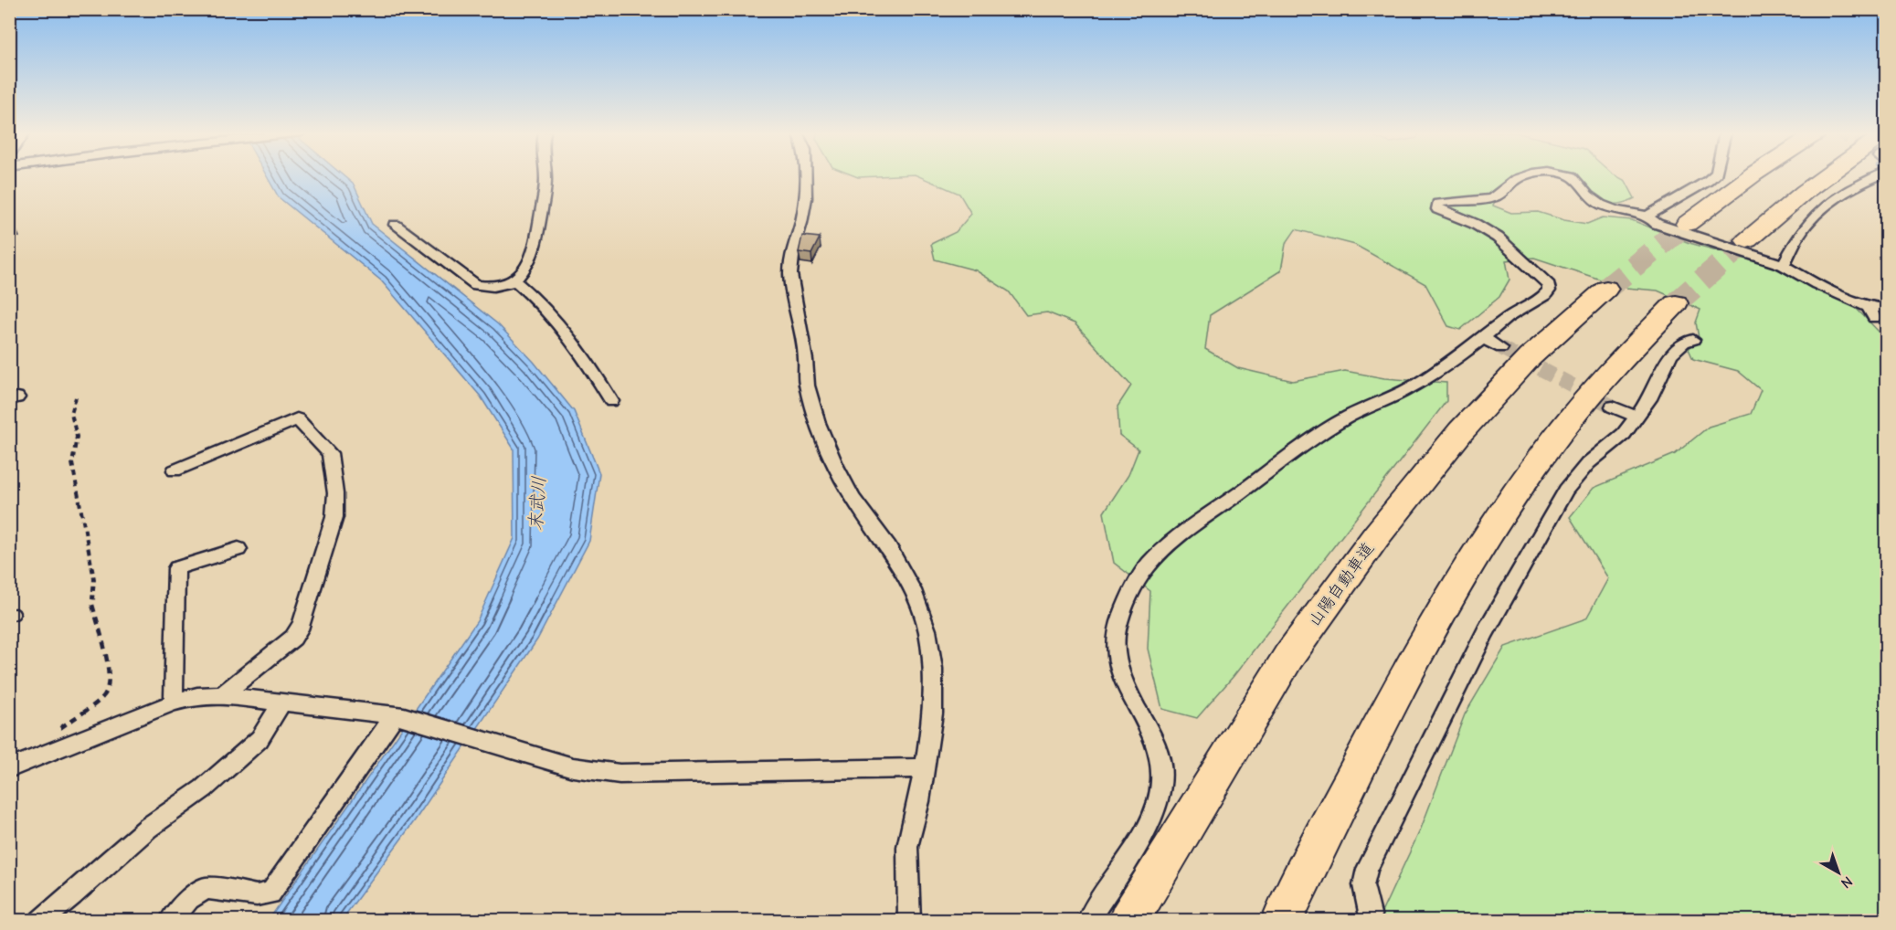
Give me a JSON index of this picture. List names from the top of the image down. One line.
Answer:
{"streets":{"highway":["山陽自動車道"]},"water":["末武川"],"north":"bottom right"}
